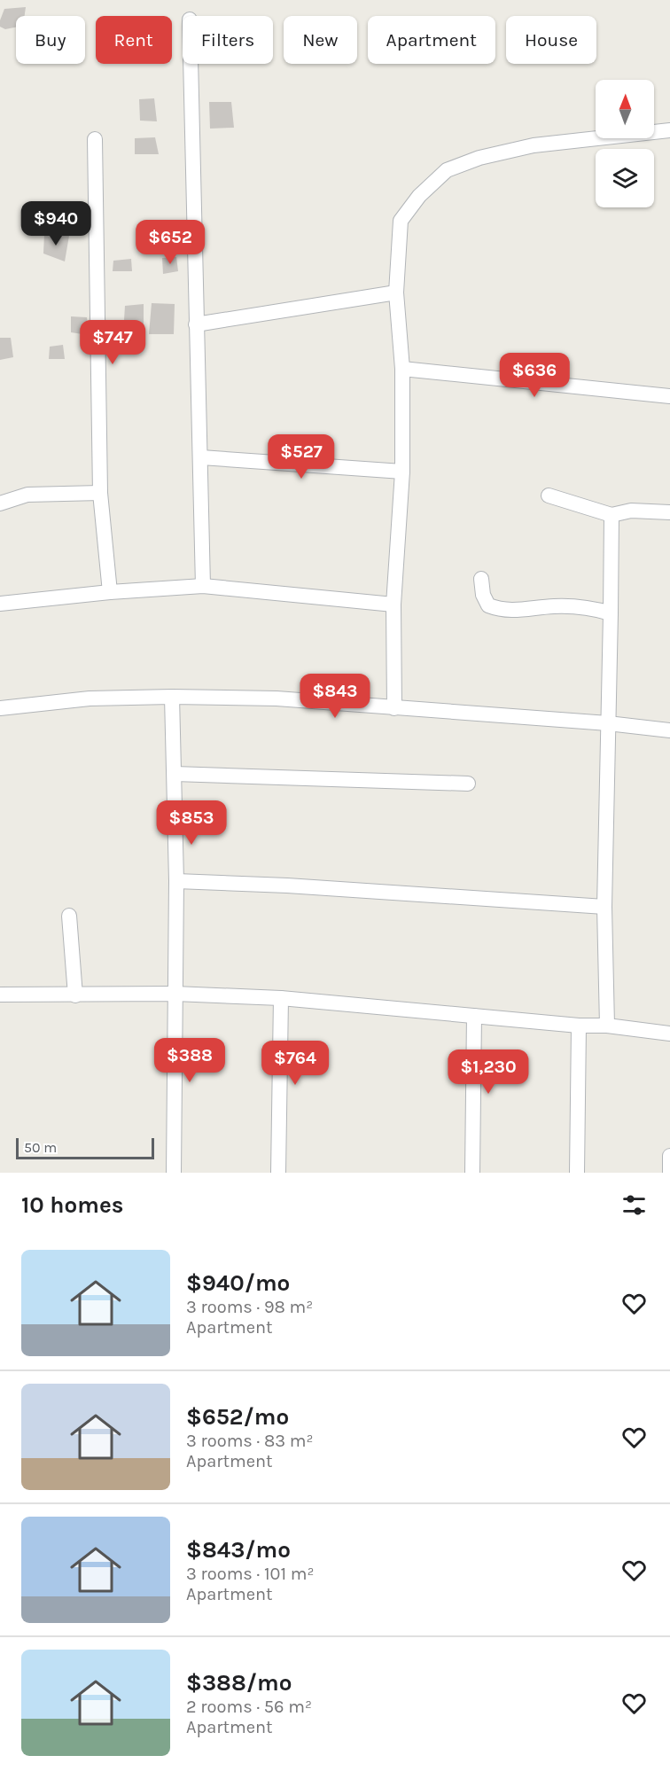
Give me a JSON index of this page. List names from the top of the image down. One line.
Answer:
{"scale_bar":"50 m","north":"top","page":{"chip":["Buy","Rent","Filters","New","Apartment","House"],"price":["$940","$652","$747","$636","$527","$843","$853","$388","$764","$1,230"],"scale":"50 m","heading":"10 homes","list":[{"name":"$940/mo","note":"3 rooms · 98 m² · Apartment"},{"name":"$652/mo","note":"3 rooms · 83 m² · Apartment"},{"name":"$843/mo","note":"3 rooms · 101 m² · Apartment"},{"name":"$388/mo","note":"2 rooms · 56 m² · Apartment"}]}}
